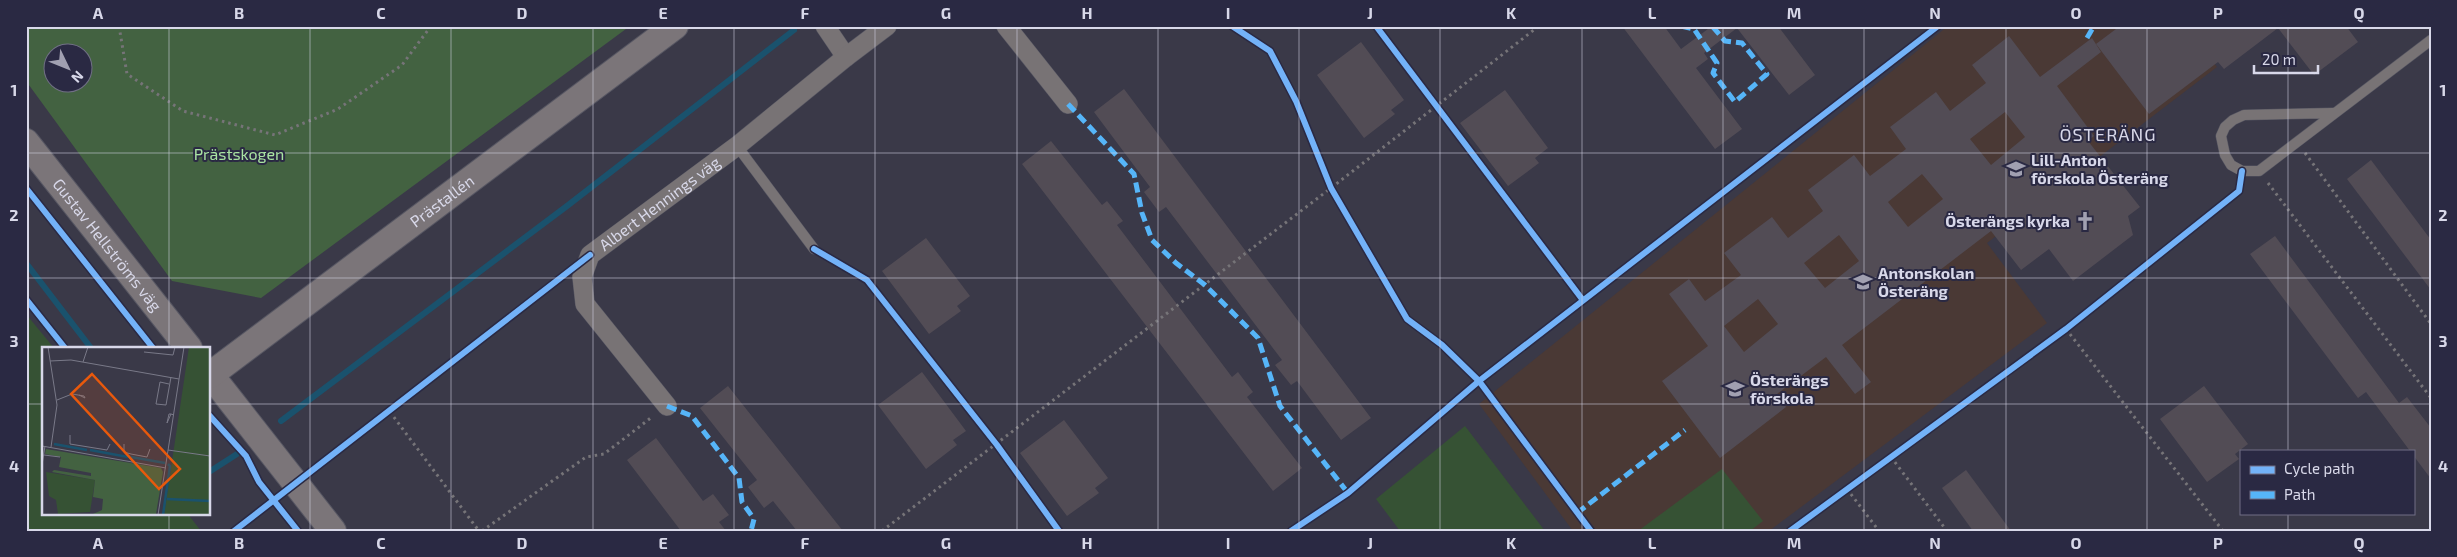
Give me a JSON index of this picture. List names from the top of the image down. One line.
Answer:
{"streets":{"street":["Prästallén","Albert Hennings väg","Gustav Hellströms väg"]},"districts":["ÖSTERÄNG"],"parks":["Prästskogen"],"places":{"school or university":["Lill-Anton förskola Österäng","Antonskolan Österäng","Österängs förskola"],"church":["Österängs kyrka"]},"legend":["Cycle path","Path"],"scale_bar":"20 m","north":"bottom right","grid":{"columns":["A","B","C","D","E","F","G","H","I","J","K","L","M","N","O","P","Q"],"rows":["1","2","3","4"]}}
